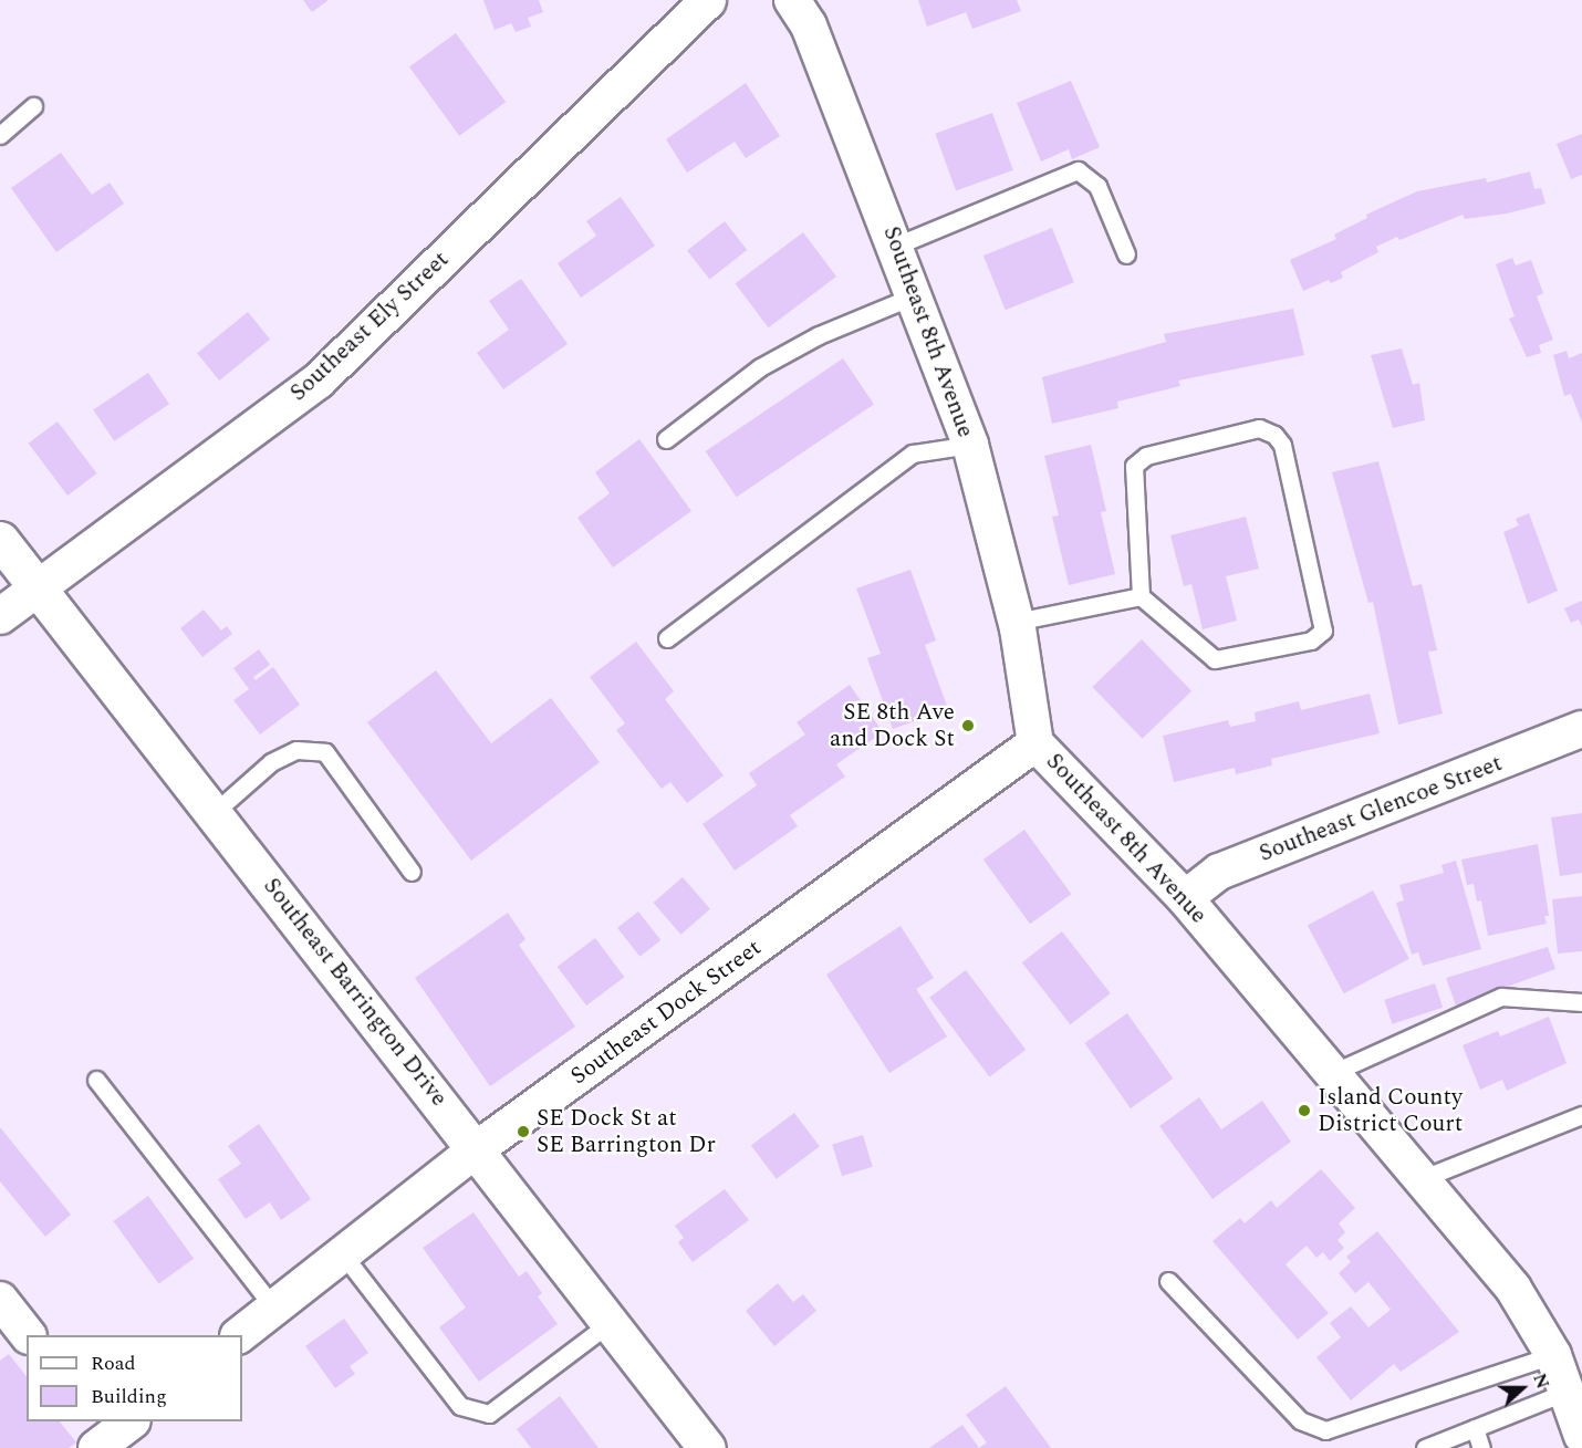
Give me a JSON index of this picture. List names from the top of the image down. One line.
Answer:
{"streets":{"street":["Southeast Ely Street","Southeast 8th Avenue","Southeast Glencoe Street","Southeast Barrington Drive","Southeast Dock Street"]},"crossings":[["Southeast Ely Street","Southeast Barrington Drive"],["Southeast 8th Avenue","Southeast Glencoe Street"],["Southeast 8th Avenue","Southeast Dock Street"],["Southeast Barrington Drive","Southeast Dock Street"]],"places":["SE 8th Ave and Dock St","Island County District Court","SE Dock St at SE Barrington Dr"],"legend":["Road","Building"],"north":"right"}
